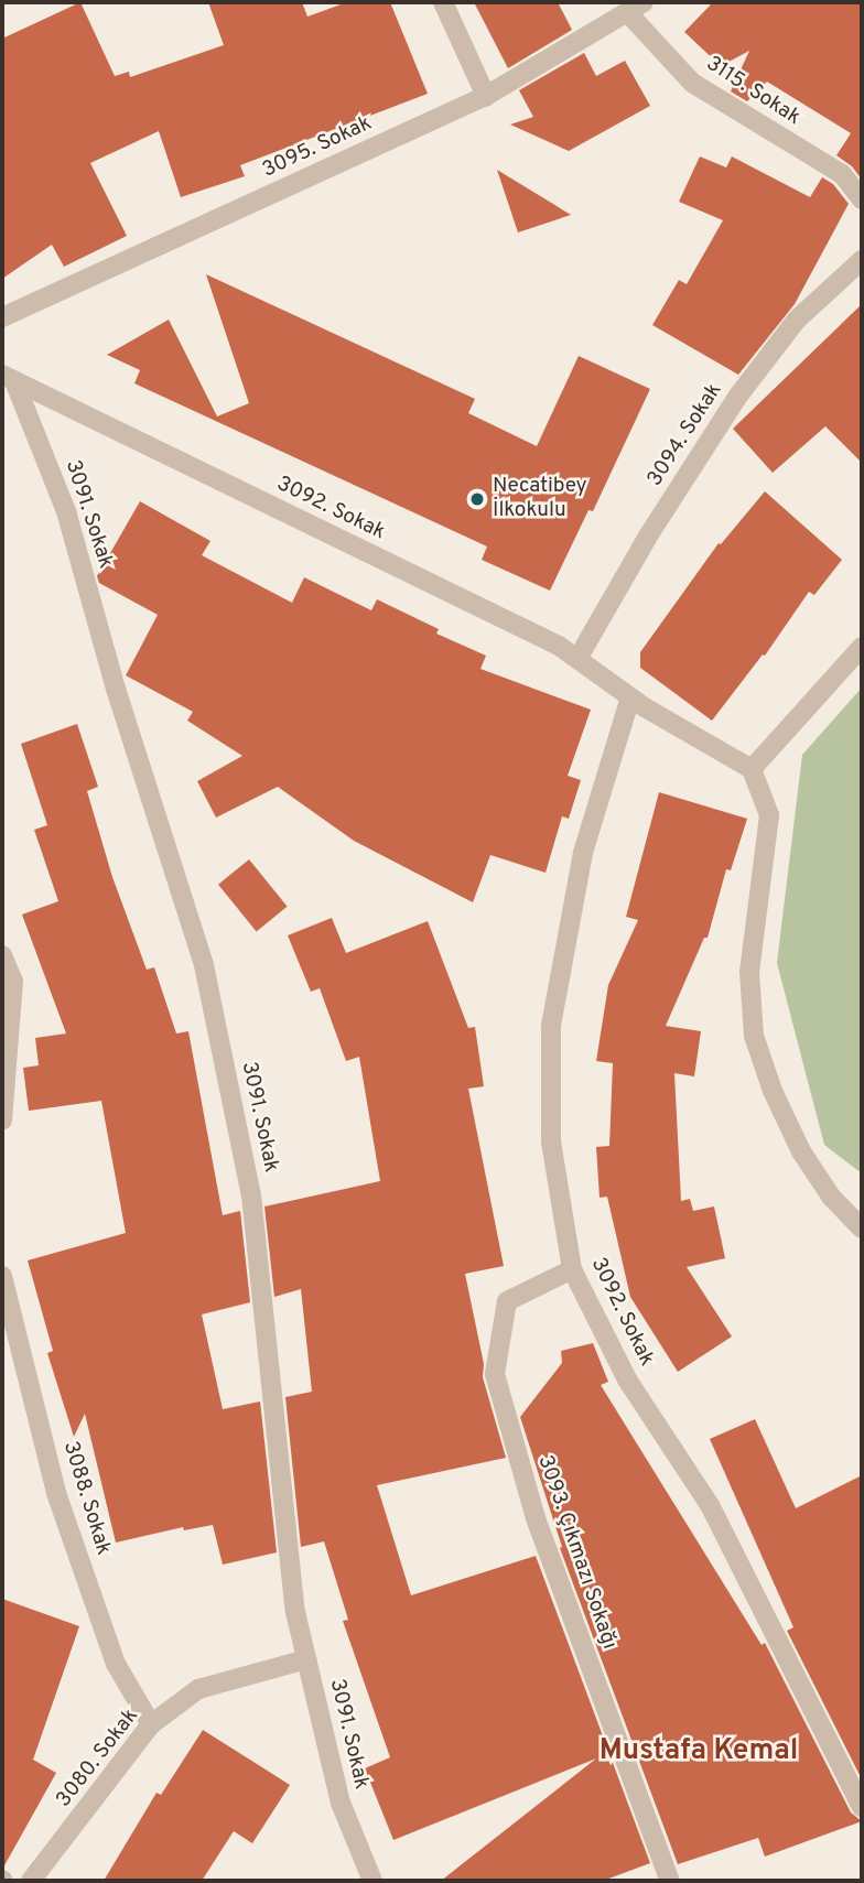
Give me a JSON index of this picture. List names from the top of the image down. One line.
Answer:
{"streets":{"street":["3115. Sokak","3095. Sokak","3094. Sokak","3092. Sokak","3091. Sokak","3088. Sokak","3093. Çıkmazı Sokağı","3080. Sokak"]},"crossings":[["3115. Sokak","3095. Sokak"],["3094. Sokak","3092. Sokak"],["3092. Sokak","3091. Sokak"],["3092. Sokak","3093. Çıkmazı Sokağı"],["3091. Sokak","3080. Sokak"],["3088. Sokak","3080. Sokak"]],"districts":["Mustafa Kemal"],"places":["Necatibey İlkokulu"]}
